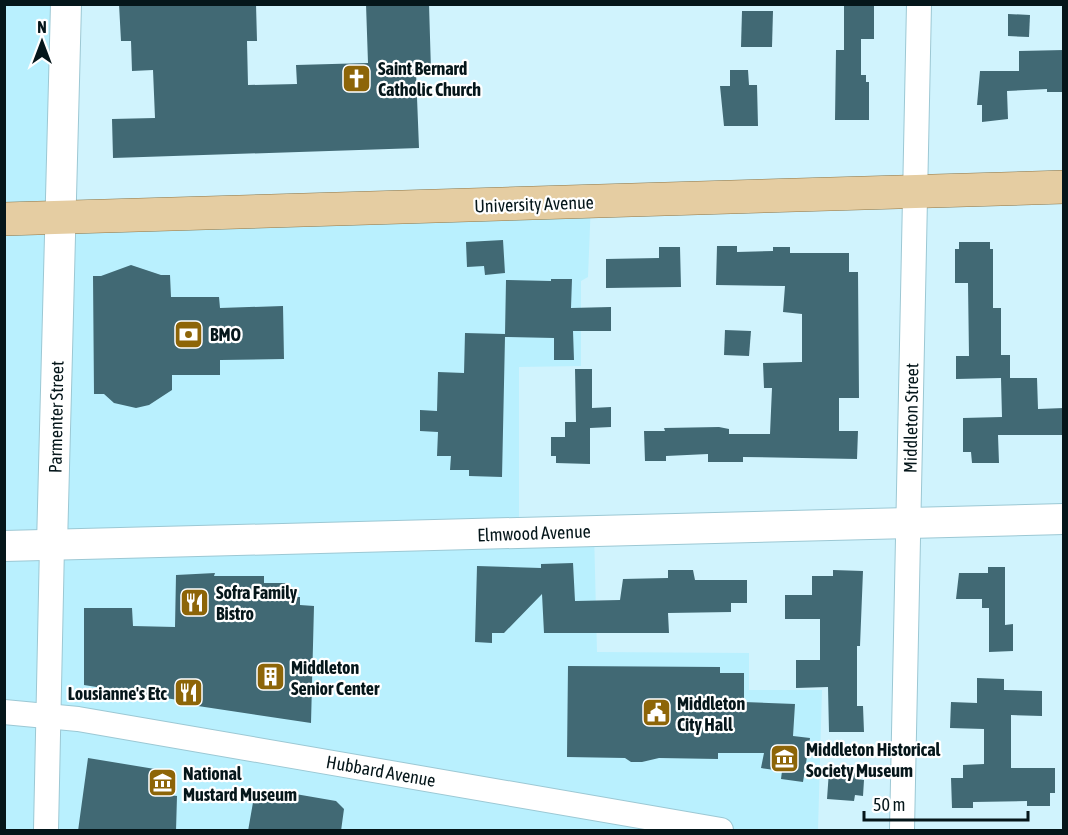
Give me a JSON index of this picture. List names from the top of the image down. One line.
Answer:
{"streets":{"main road":["University Avenue"],"street":["Parmenter Street","Middleton Street","Elmwood Avenue","Hubbard Avenue"]},"crossings":[["University Avenue","Parmenter Street"],["University Avenue","Middleton Street"],["Parmenter Street","Elmwood Avenue"],["Parmenter Street","Hubbard Avenue"],["Middleton Street","Elmwood Avenue"]],"places":{"church":["Saint Bernard Catholic Church"],"bank":["BMO"],"restaurant":["Sofra Family Bistro","Lousianne's Etc"],"building":["Middleton Senior Center"],"public building":["Middleton City Hall"],"museum":["Middleton Historical Society Museum","National Mustard Museum"]},"scale_bar":"50 m","north":"top"}
